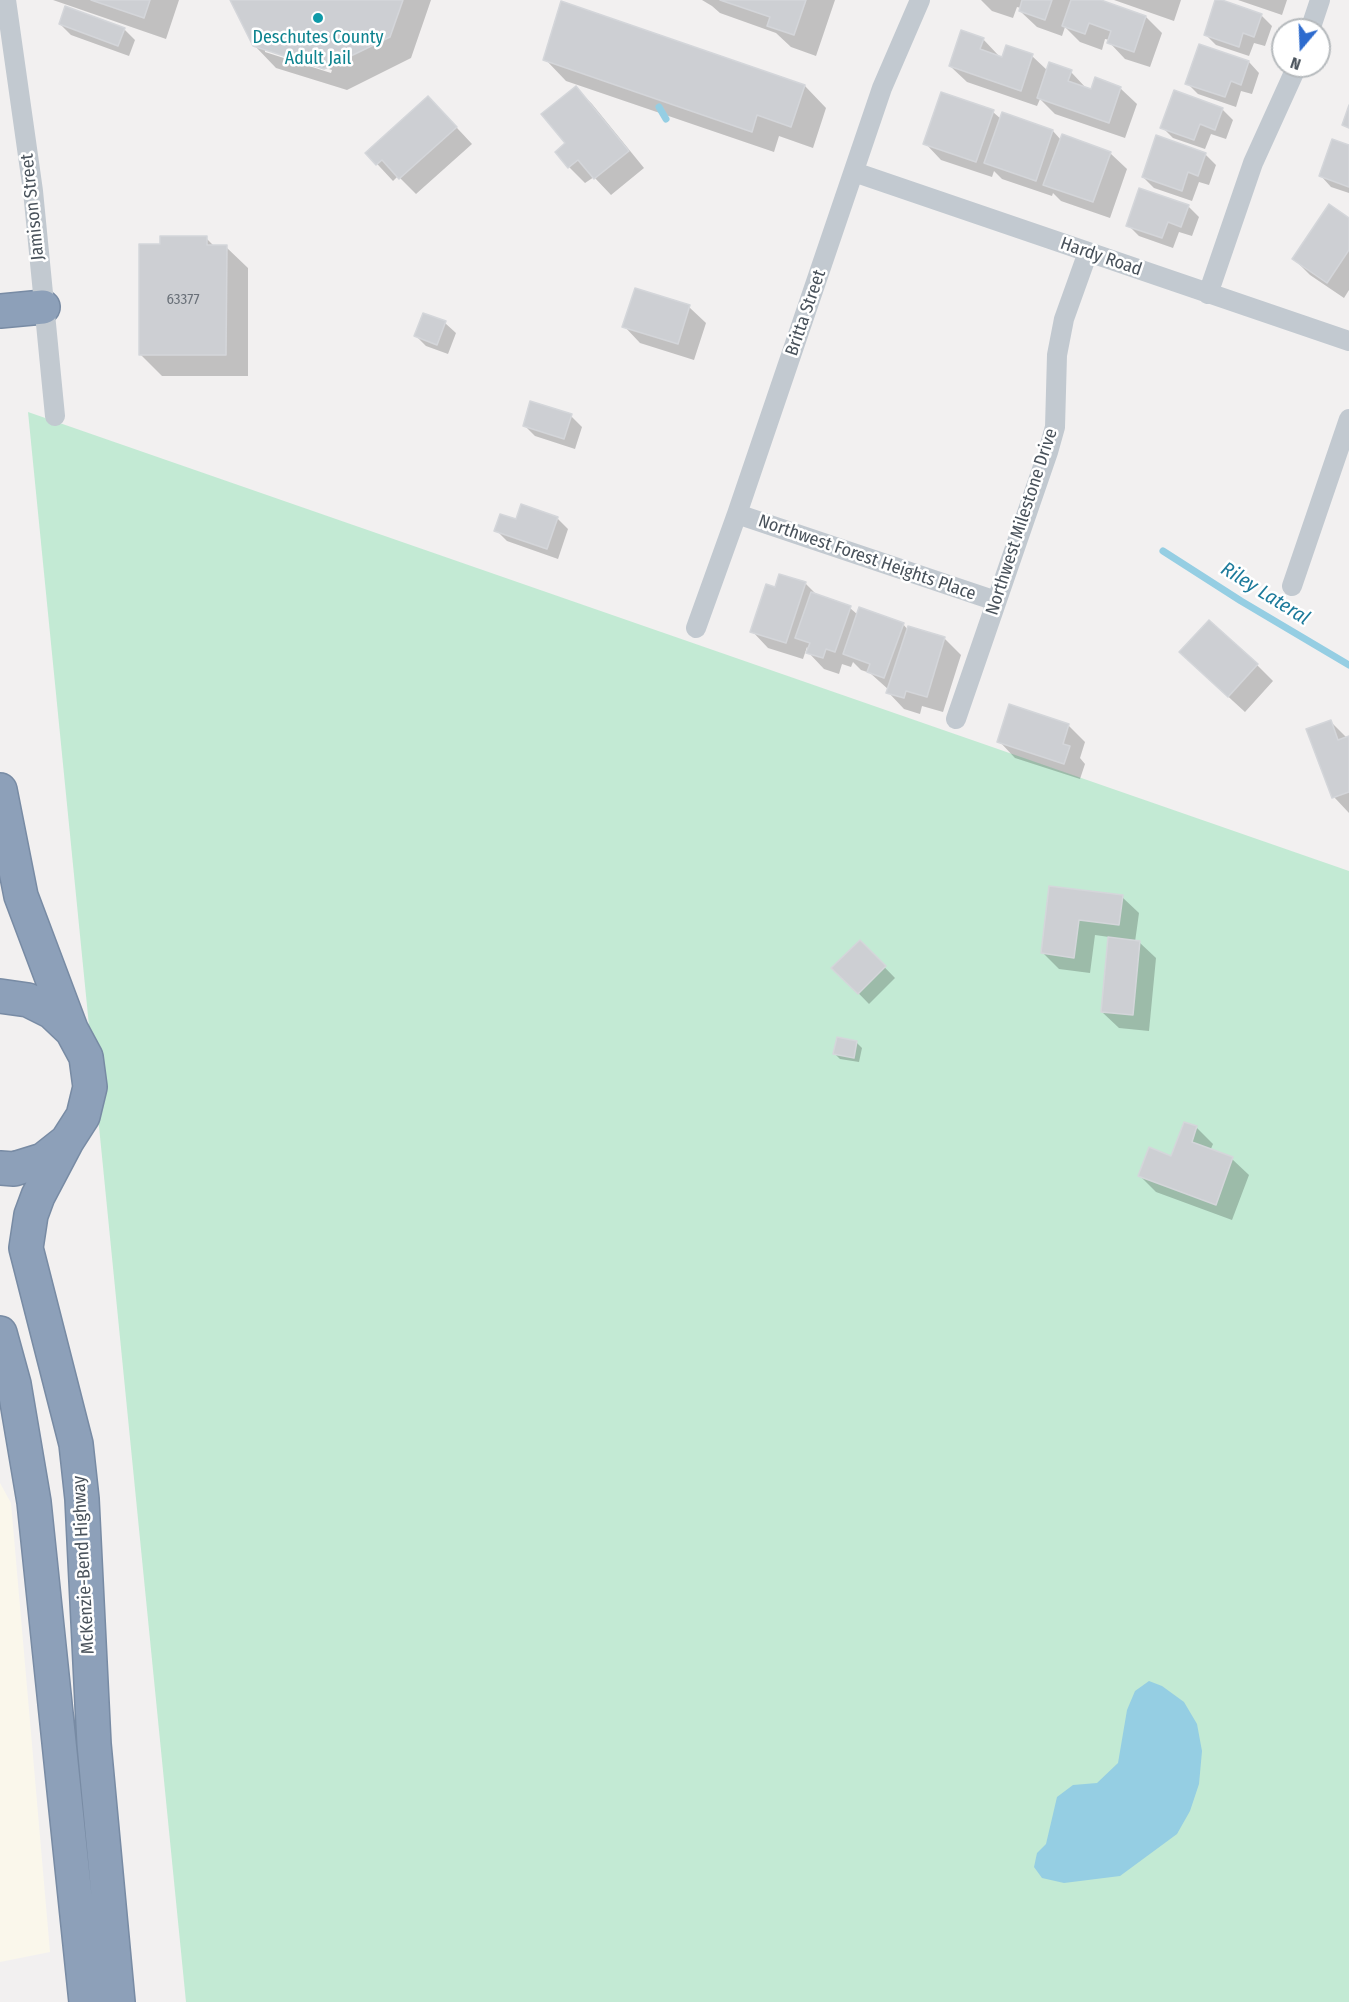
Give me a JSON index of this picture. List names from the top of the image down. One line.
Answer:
{"streets":{"highway":["McKenzie-Bend Highway"],"street":["Jamison Street","Hardy Road","Britta Street","Northwest Milestone Drive","Northwest Forest Heights Place"]},"crossings":[["Hardy Road","Britta Street"],["Hardy Road","Northwest Milestone Drive"],["Britta Street","Northwest Forest Heights Place"],["Northwest Milestone Drive","Northwest Forest Heights Place"]],"water":["Riley Lateral"],"places":["Deschutes County Adult Jail"],"house_numbers":["63377"],"north":"bottom"}
